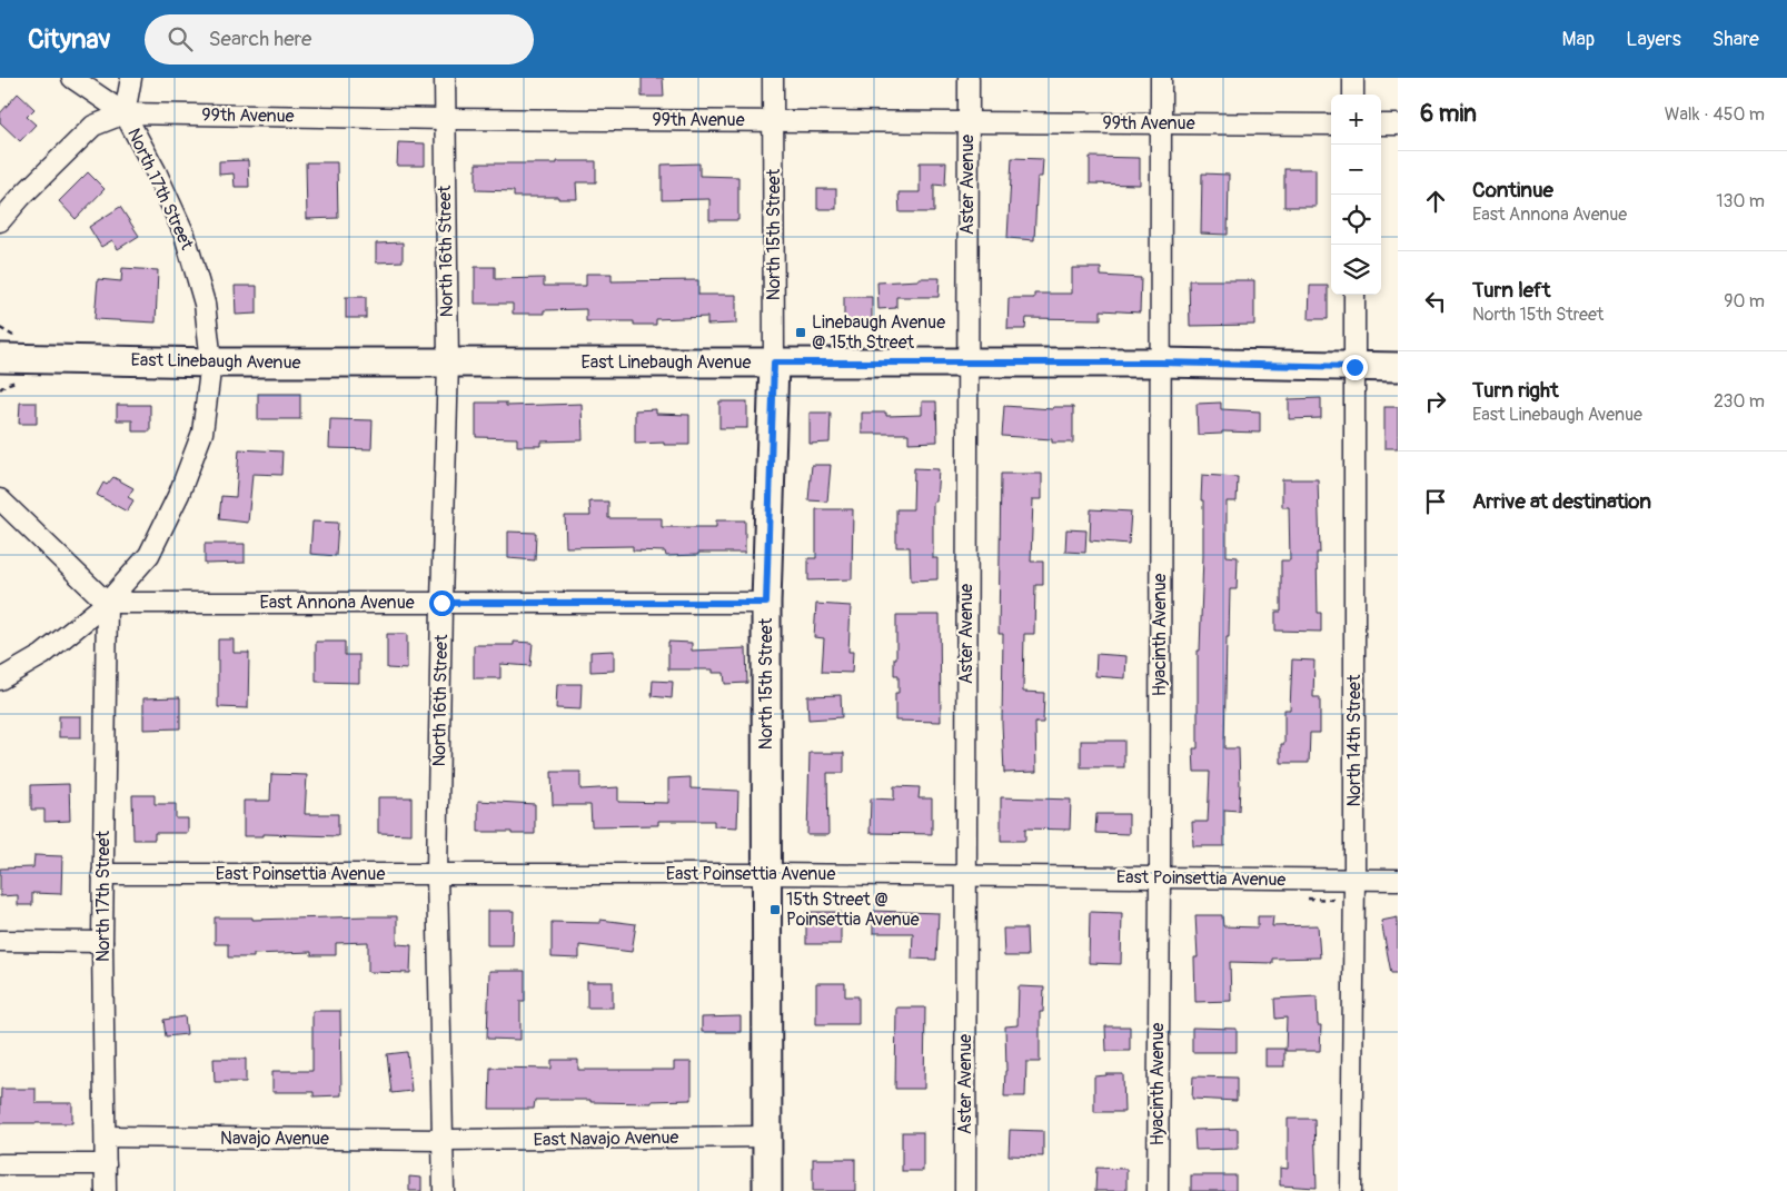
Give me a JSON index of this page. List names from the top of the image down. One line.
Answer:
{"streets":{"street":["99th Avenue","Aster Avenue","North 17th Street","North 15th Street","North 16th Street","East Linebaugh Avenue","East Annona Avenue","Hyacinth Avenue","North 14th Street","East Poinsettia Avenue","Navajo Avenue","East Navajo Avenue"]},"crossings":[["99th Avenue","Aster Avenue"],["99th Avenue","North 17th Street"],["99th Avenue","North 15th Street"],["99th Avenue","North 16th Street"],["99th Avenue","Hyacinth Avenue"],["Aster Avenue","East Linebaugh Avenue"],["Aster Avenue","East Poinsettia Avenue"],["North 17th Street","East Linebaugh Avenue"],["North 17th Street","East Annona Avenue"],["North 17th Street","East Poinsettia Avenue"],["North 17th Street","Navajo Avenue"],["North 15th Street","East Linebaugh Avenue"],["North 15th Street","East Annona Avenue"],["North 15th Street","East Poinsettia Avenue"],["North 15th Street","East Navajo Avenue"],["North 16th Street","East Linebaugh Avenue"],["North 16th Street","East Annona Avenue"],["North 16th Street","East Poinsettia Avenue"],["North 16th Street","Navajo Avenue"],["North 16th Street","East Navajo Avenue"],["East Linebaugh Avenue","Hyacinth Avenue"],["East Linebaugh Avenue","North 14th Street"],["Hyacinth Avenue","East Poinsettia Avenue"],["North 14th Street","East Poinsettia Avenue"],["Navajo Avenue","East Navajo Avenue"]],"places":{"transit":["Linebaugh Avenue @ 15th Street","15th Street @ Poinsettia Avenue"]},"page":{"header":"Citynav","search":"Search here","nav":["Map","Layers","Share"],"heading":["6 min","Walk · 450 m"],"map_buttons":["+","−"],"list":[["Continue","East Annona Avenue","130 m"],["Turn left","North 15th Street","90 m"],["Turn right","East Linebaugh Avenue","230 m"],"Arrive at destination"]}}
